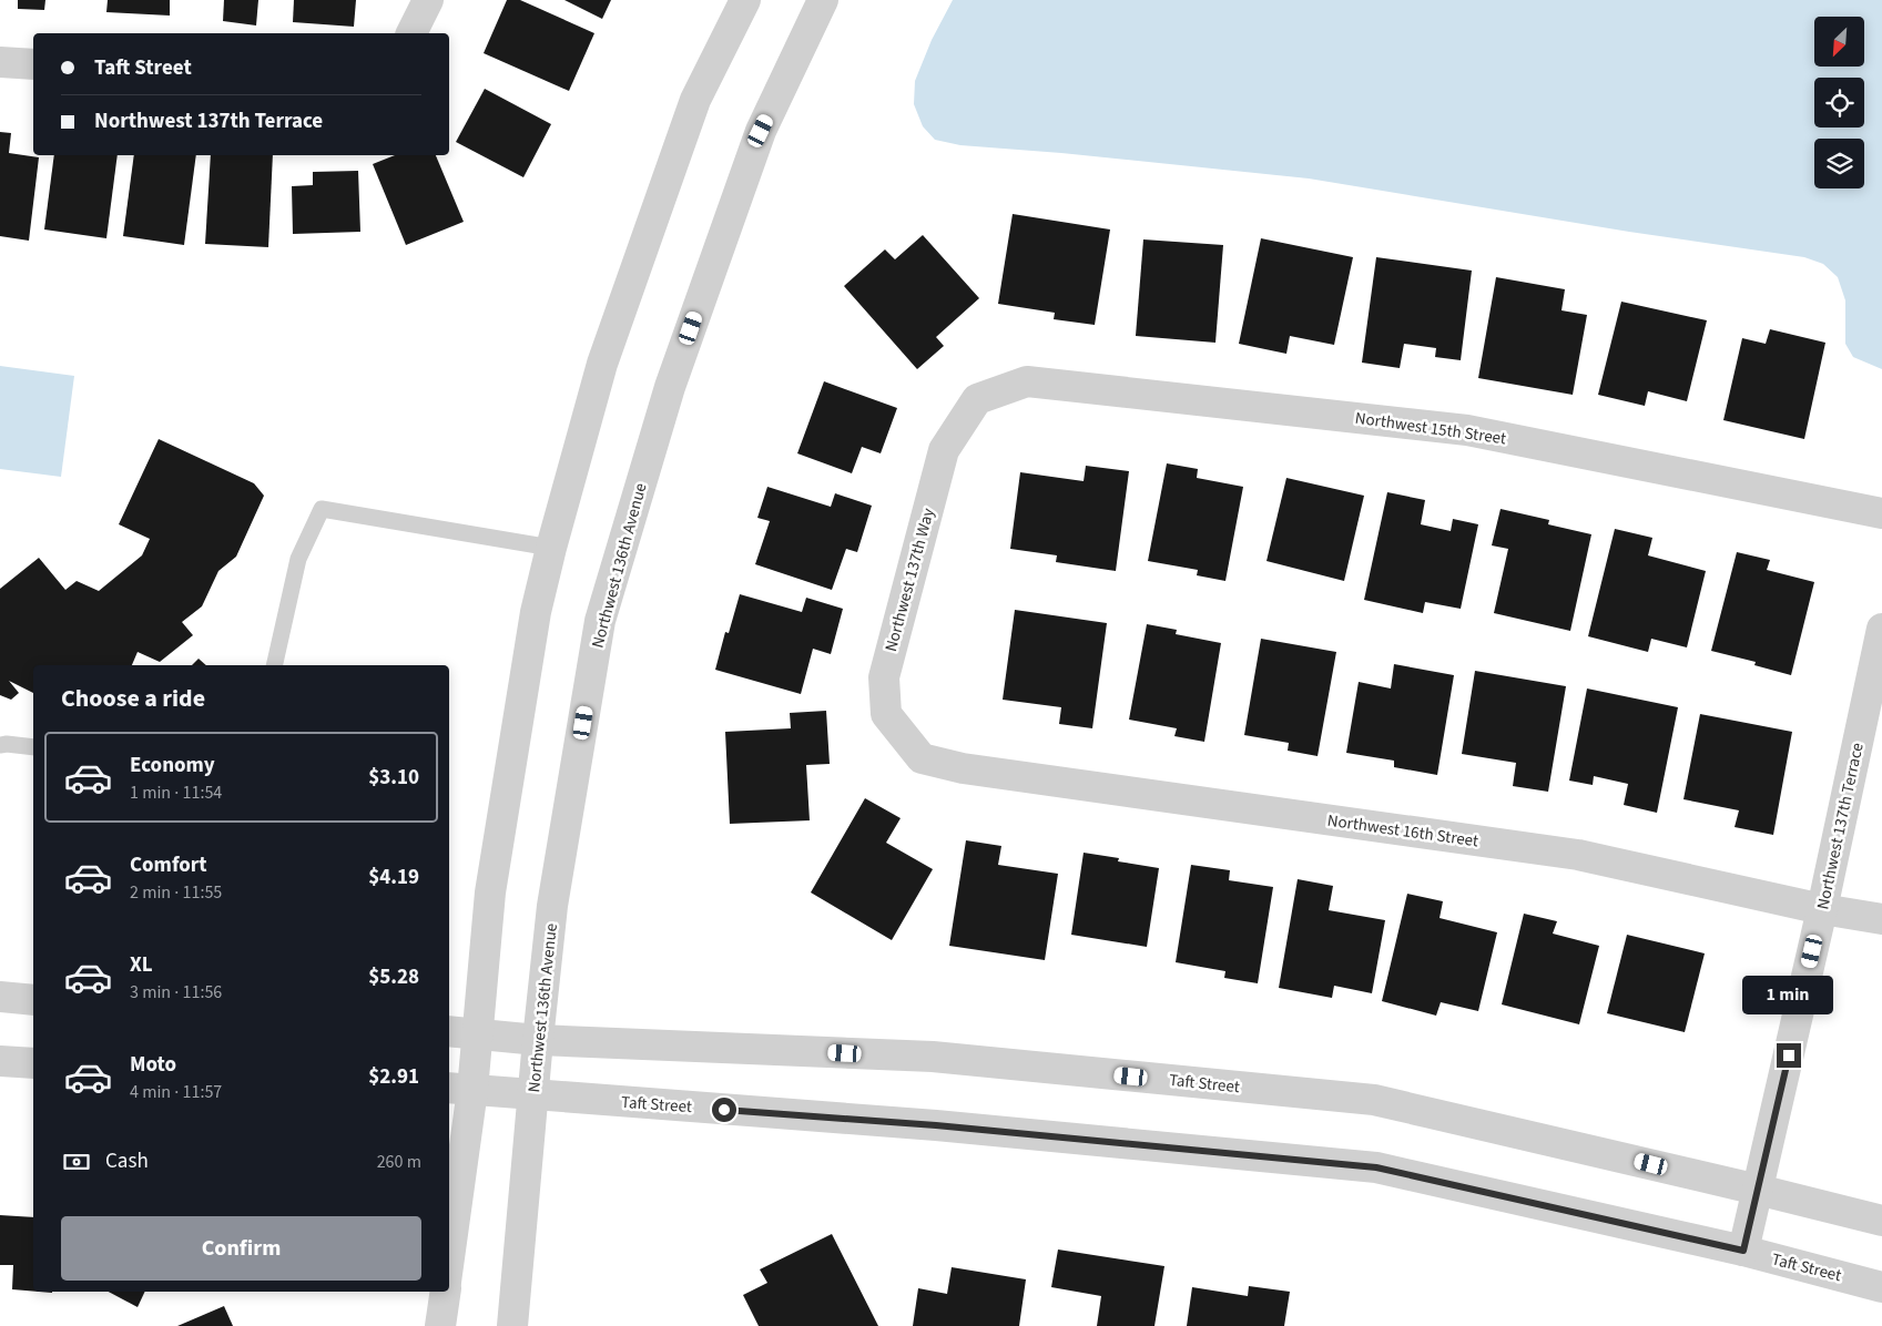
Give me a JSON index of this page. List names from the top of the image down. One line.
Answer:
{"streets":{"street":["Northwest 15th Street","Northwest 136th Avenue","Northwest 137th Way","Northwest 137th Terrace","Northwest 16th Street","Taft Street"]},"crossings":[["Northwest 15th Street","Northwest 137th Way"],["Northwest 136th Avenue","Taft Street"],["Northwest 137th Way","Northwest 16th Street"],["Northwest 137th Terrace","Northwest 16th Street"],["Northwest 137th Terrace","Taft Street"]],"north":"bottom left","page":{"banner":["Taft Street","Northwest 137th Terrace"],"heading":"Choose a ride","list":[{"name":"Economy","note":"1 min · 11:54","value":"$3.10"},{"name":"Comfort","note":"2 min · 11:55","value":"$4.19"},{"name":"XL","note":"3 min · 11:56","value":"$5.28"},{"name":"Moto","note":"4 min · 11:57","value":"$2.91"}],"bubble":"1 min","pay":["Cash","260 m"],"buttons":"Confirm"}}
